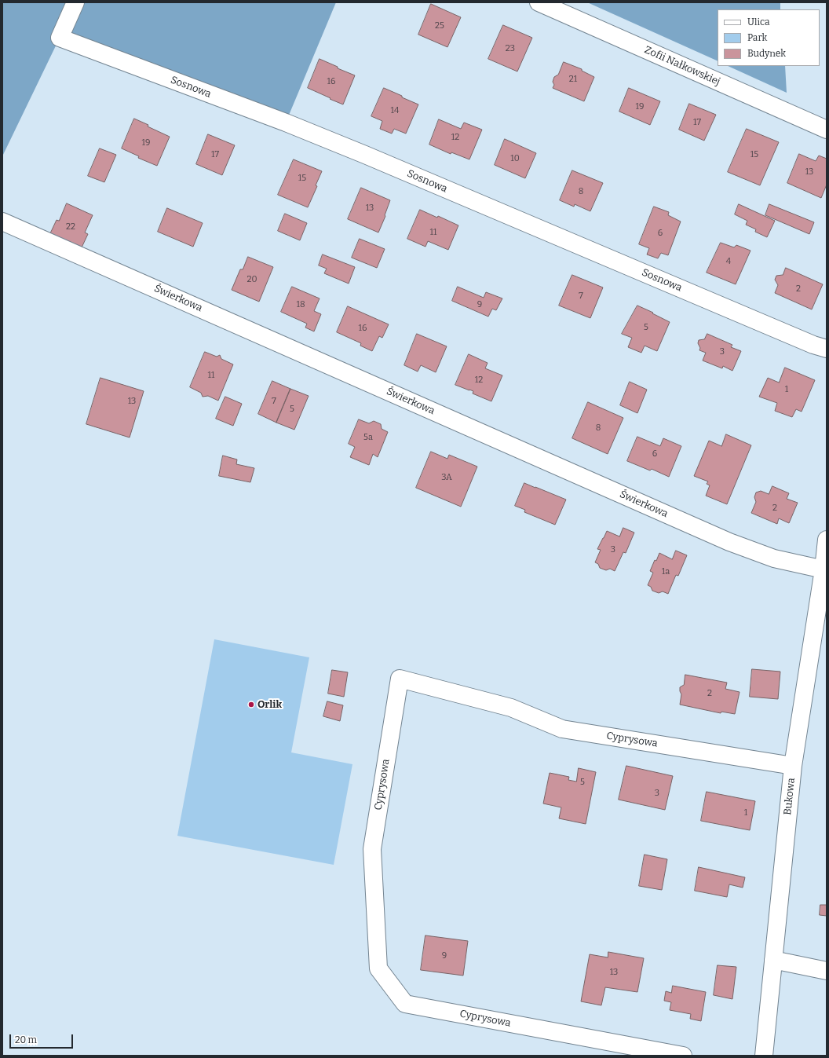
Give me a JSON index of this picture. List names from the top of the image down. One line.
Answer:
{"streets":{"street":["Zofii Nałkowskiej","Sosnowa","Świerkowa","Cyprysowa","Bukowa"]},"crossings":[["Świerkowa","Bukowa"],["Cyprysowa","Bukowa"]],"places":["Orlik"],"house_numbers":["25","23","21","16","19","14","17","12","19","17","15","10","13","15","8","13","22","11","6","4","20","2","7","18","9","5","16","3","11","12","1","13","7","5","8","5a","6","3A","2","3","1a","2","5","3","1","9","13"],"legend":["Ulica","Park","Budynek"],"scale_bar":"20 m"}
